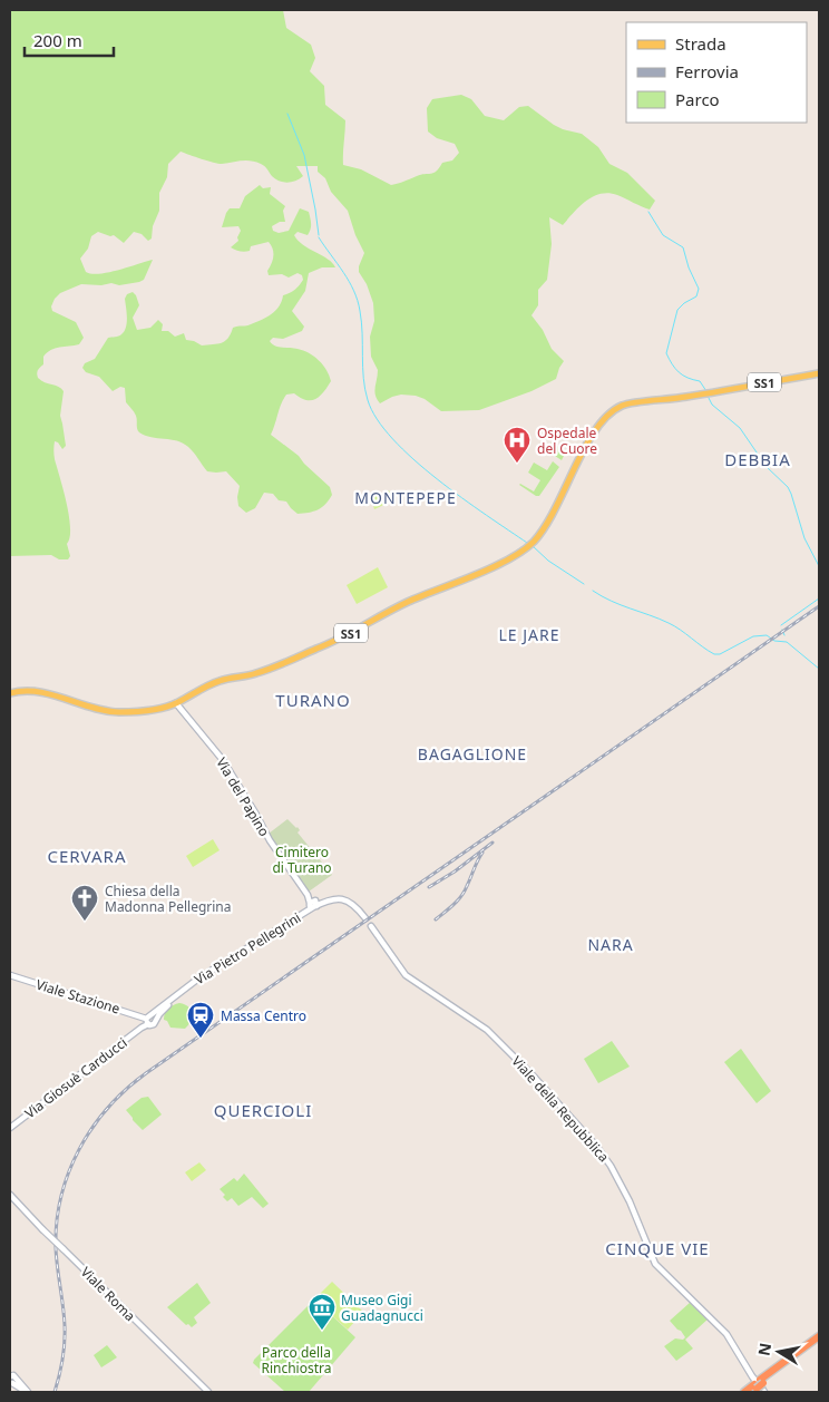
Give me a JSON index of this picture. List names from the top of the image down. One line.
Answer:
{"streets":{"main road":["SS1","Via del Papino","Via Pietro Pellegrini","Viale Stazione","Via Giosuè Carducci","Viale della Repubblica","Viale Roma"]},"crossings":[["SS1","Via del Papino"],["Via del Papino","Via Pietro Pellegrini"],["Viale Stazione","Via Giosuè Carducci"]],"districts":["DEBBIA","MONTEPEPE","LE JARE","TURANO","BAGAGLIONE","CERVARA","NARA","QUERCIOLI","CINQUE VIE"],"parks":["Cimitero di Turano","Parco della Rinchiostra"],"places":{"hospital":["Ospedale del Cuore"],"church":["Chiesa della Madonna Pellegrina"],"station":["Massa Centro"],"museum":["Museo Gigi Guadagnucci"]},"legend":["Strada","Ferrovia","Parco"],"scale_bar":"200 m","north":"left"}
